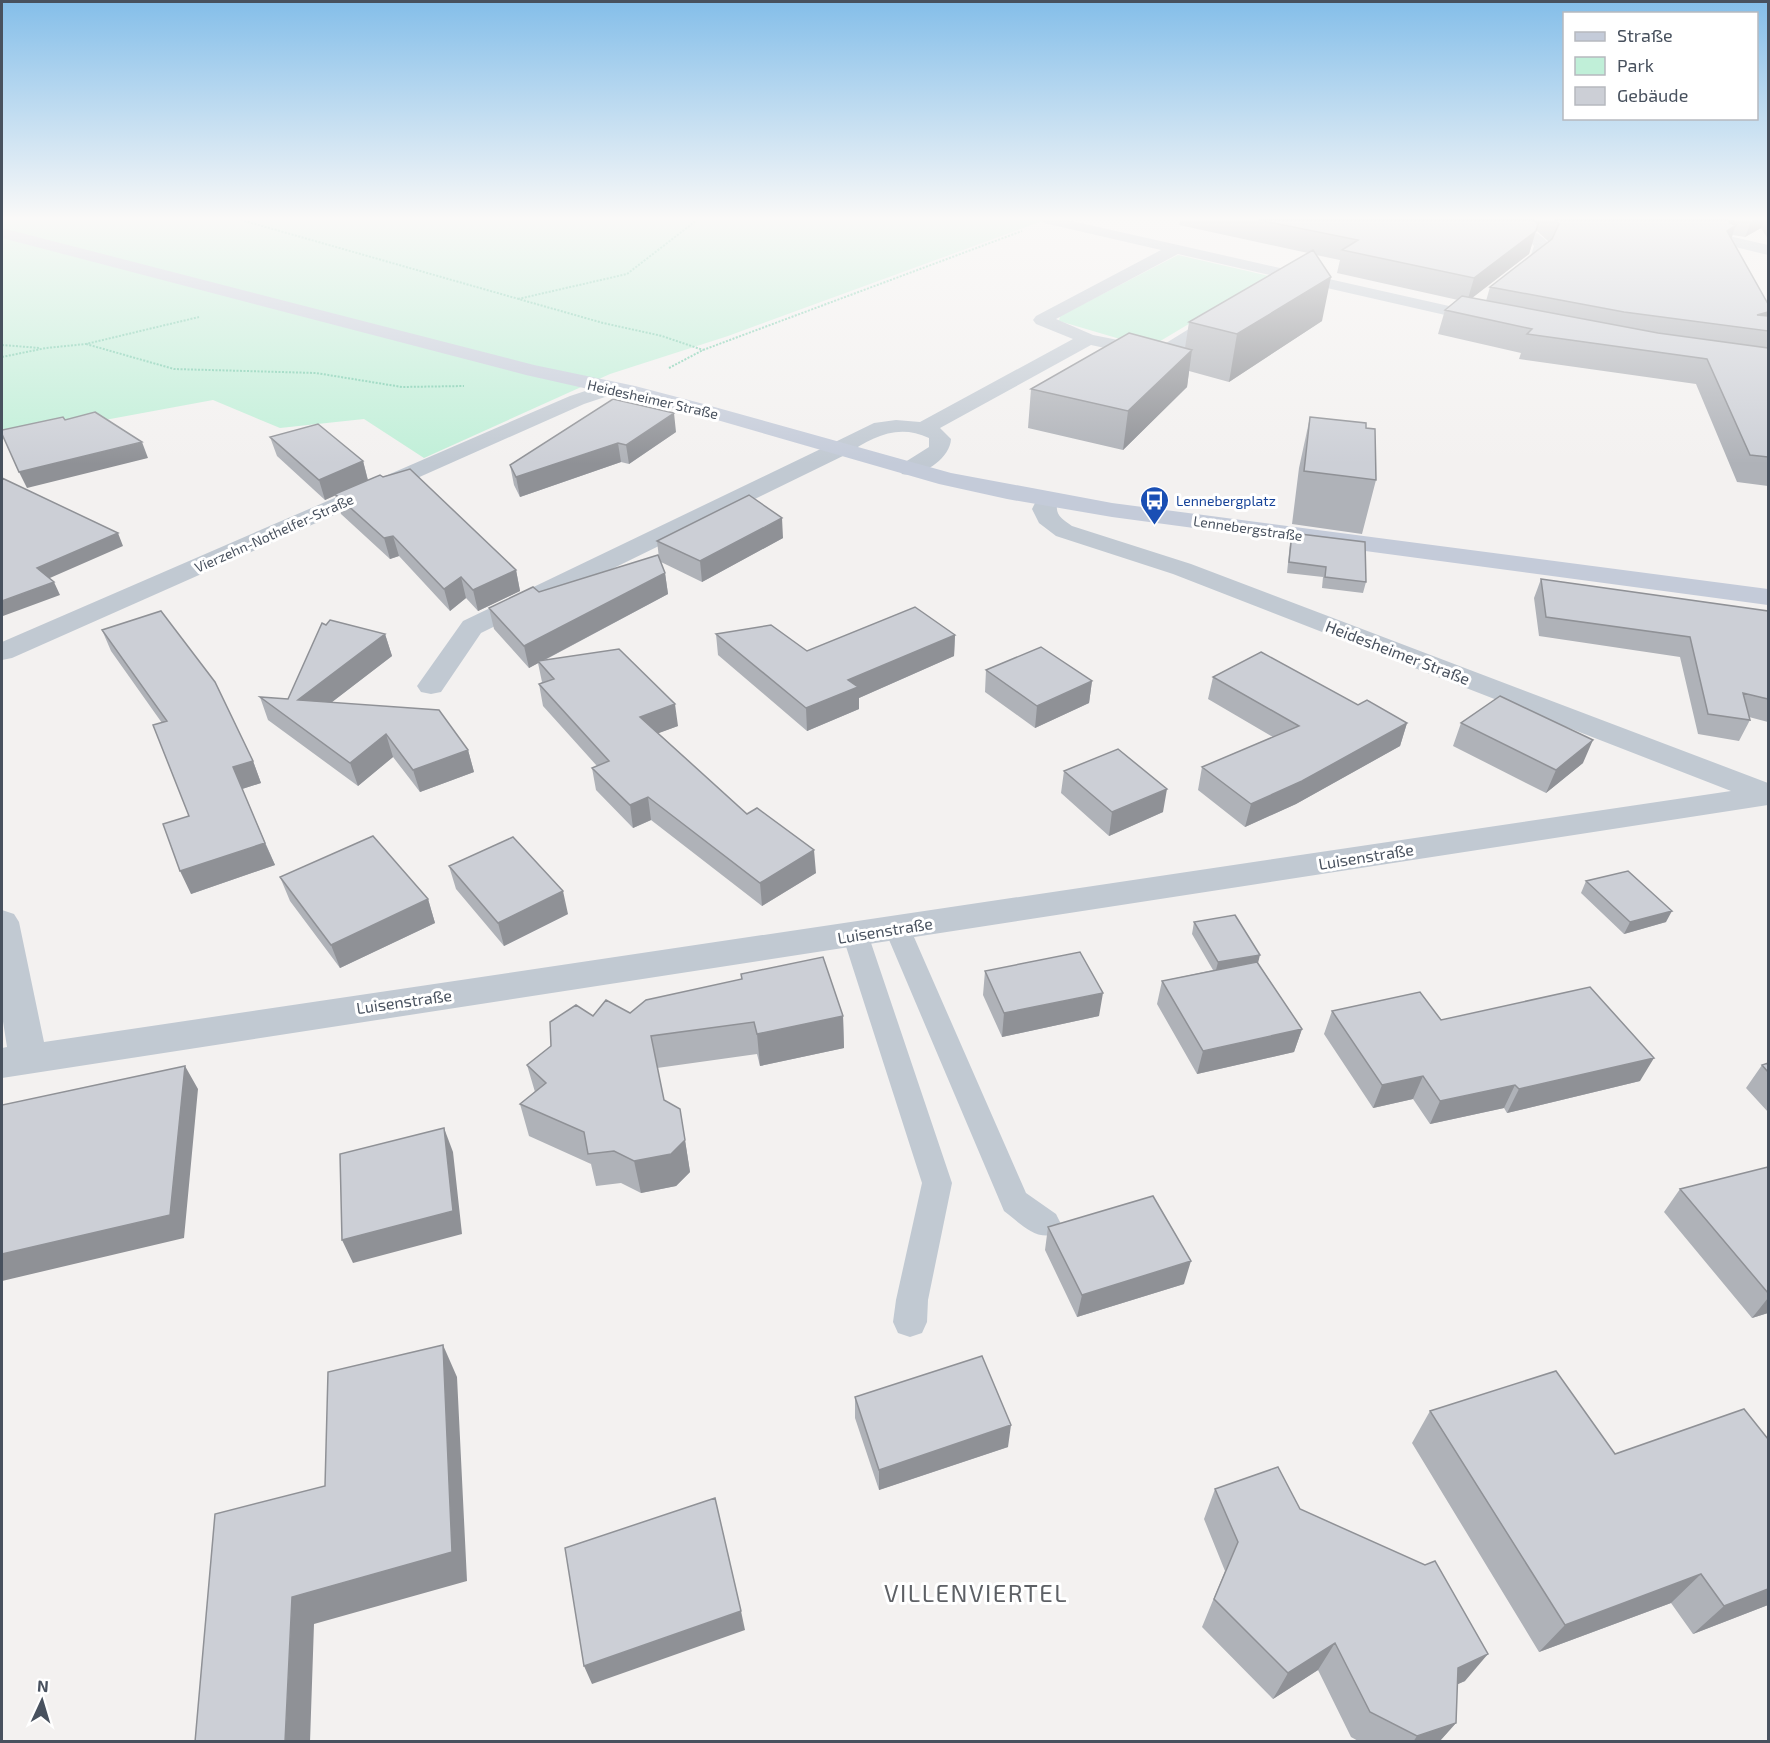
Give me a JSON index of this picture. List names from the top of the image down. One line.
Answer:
{"streets":{"main road":["Heidesheimer Straße","Lennebergstraße"],"street":["Vierzehn-Nothelfer-Straße","Luisenstraße"]},"crossings":[["Heidesheimer Straße","Lennebergstraße"],["Heidesheimer Straße","Vierzehn-Nothelfer-Straße"],["Heidesheimer Straße","Luisenstraße"]],"districts":["VILLENVIERTEL"],"places":{"bus stop":["Lennebergplatz"]},"legend":["Straße","Park","Gebäude"],"north":"top"}
